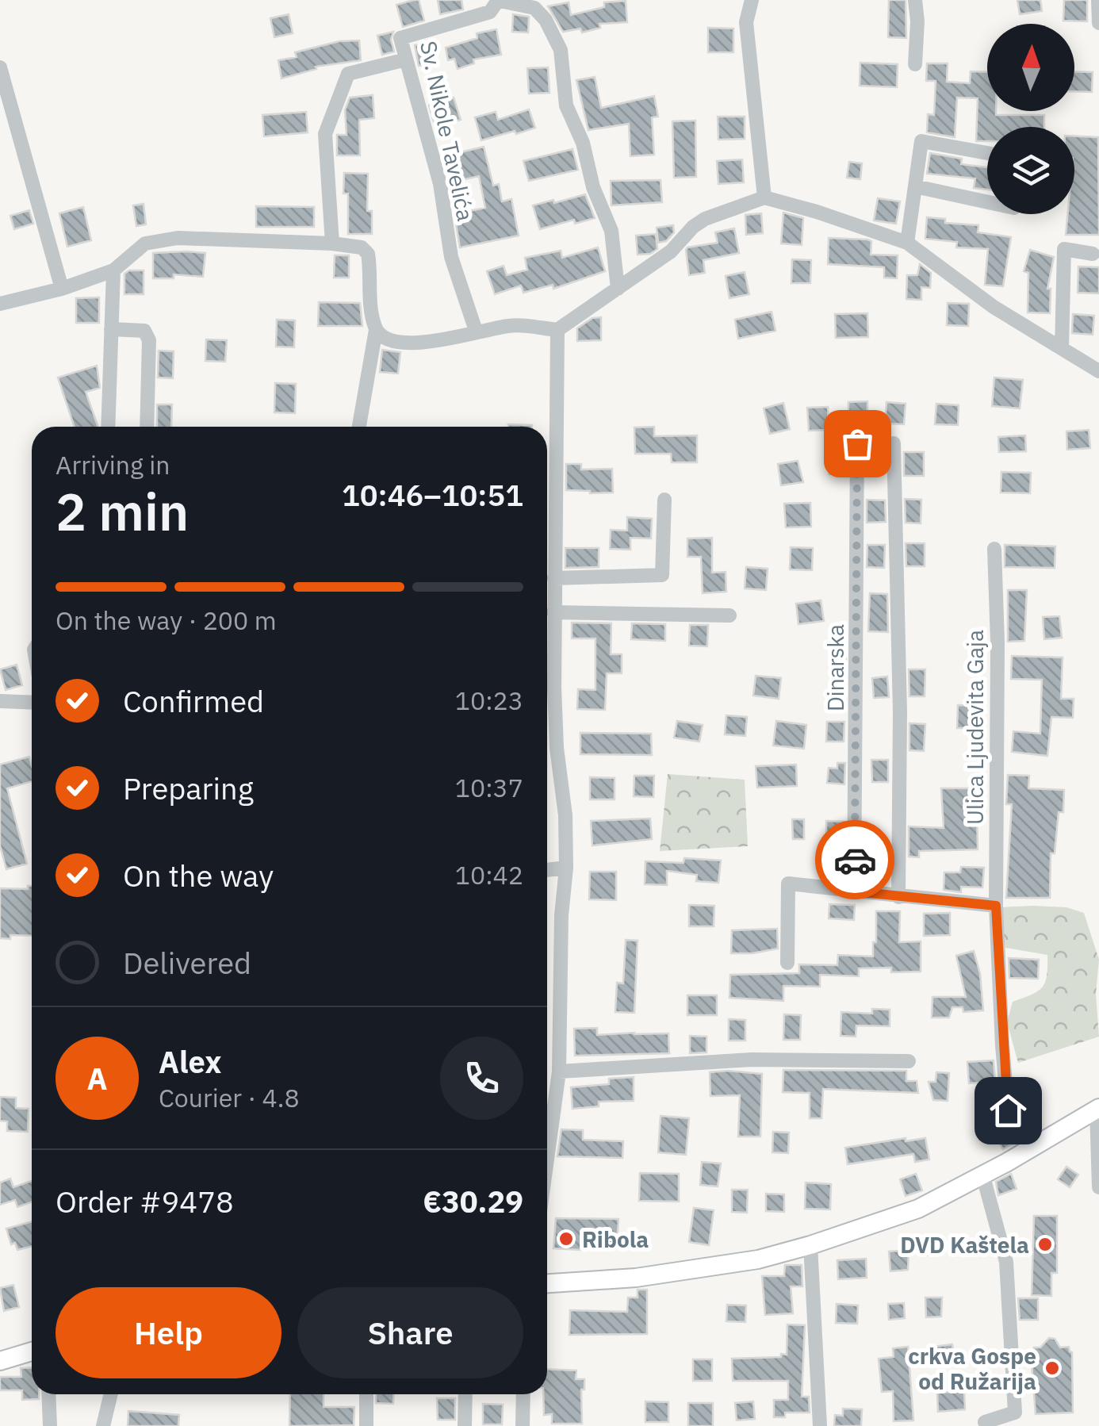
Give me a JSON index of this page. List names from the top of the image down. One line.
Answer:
{"streets":{"street":["Sv. Nikole Tavelića","Dinarska","Ulica Ljudevita Gaja"]},"places":["Ribola","DVD Kaštela","crkva Gospe od Ružarija"],"north":"top","page":{"heading":["2 min","Arriving in","10:46–10:51"],"panel":["Alex","Courier · 4.8","Order #9478","€30.29"],"bar":"On the way · 200 m","list":[["Confirmed","10:23"],["Preparing","10:37"],["On the way","10:42"],"Delivered"],"round":"A","buttons":["Help","Share"]}}
